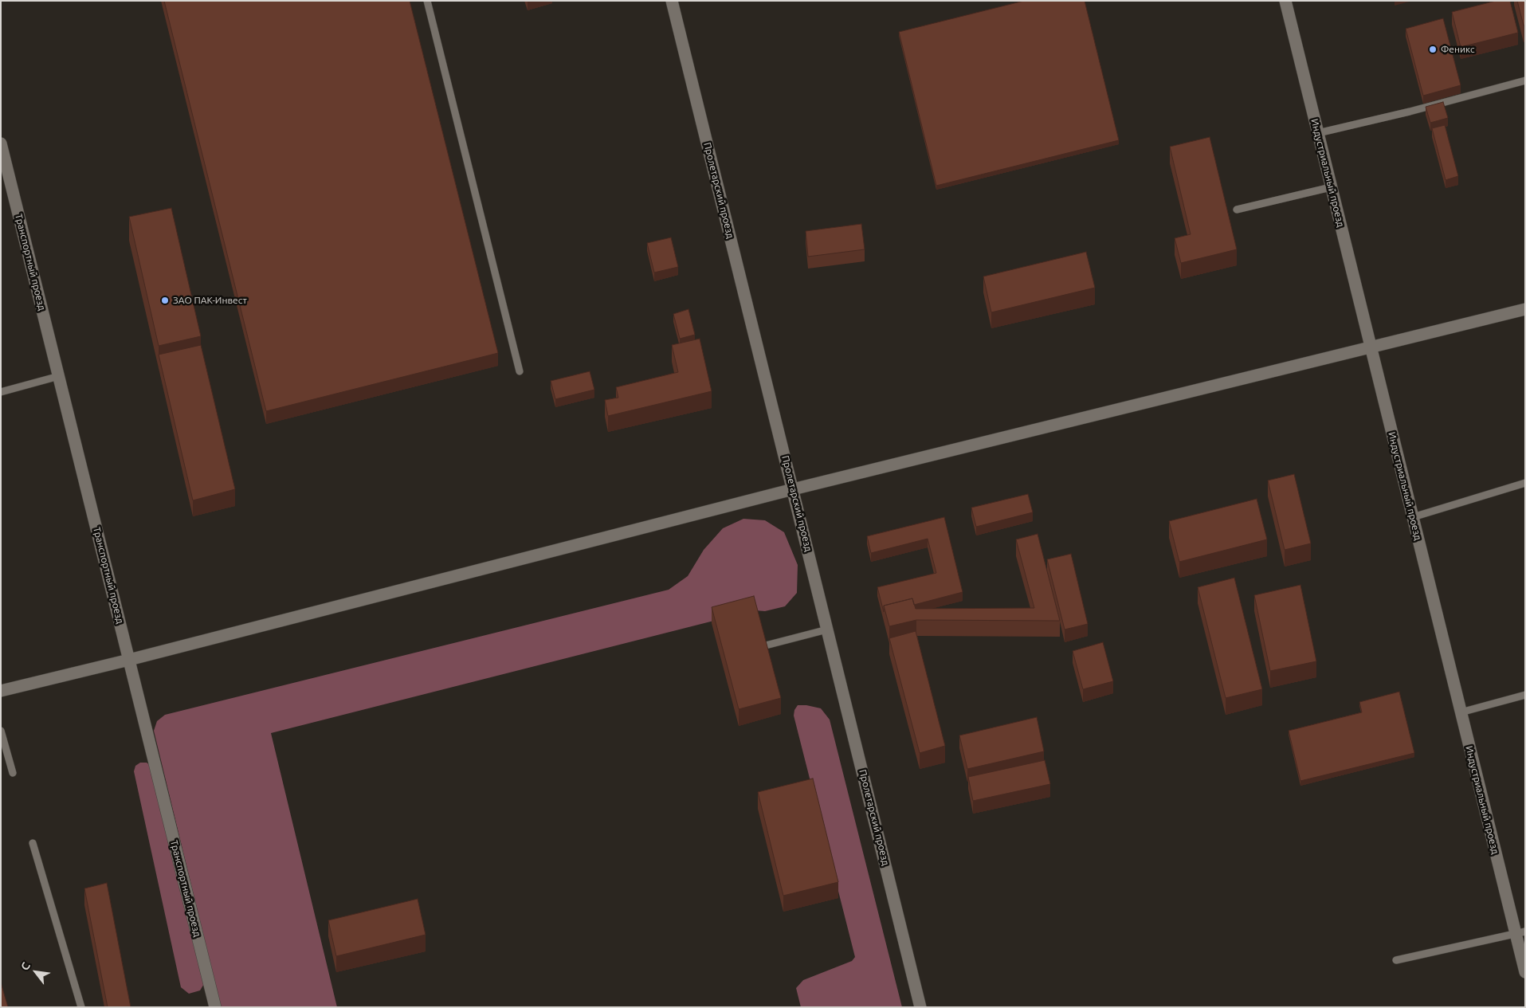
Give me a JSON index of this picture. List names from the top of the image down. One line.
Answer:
{"streets":{"street":["Индустриальный проезд","Пролетарский проезд","Транспортный проезд"]},"places":["Феникс","ЗАО ПАК-Инвест"],"north":"top left"}
